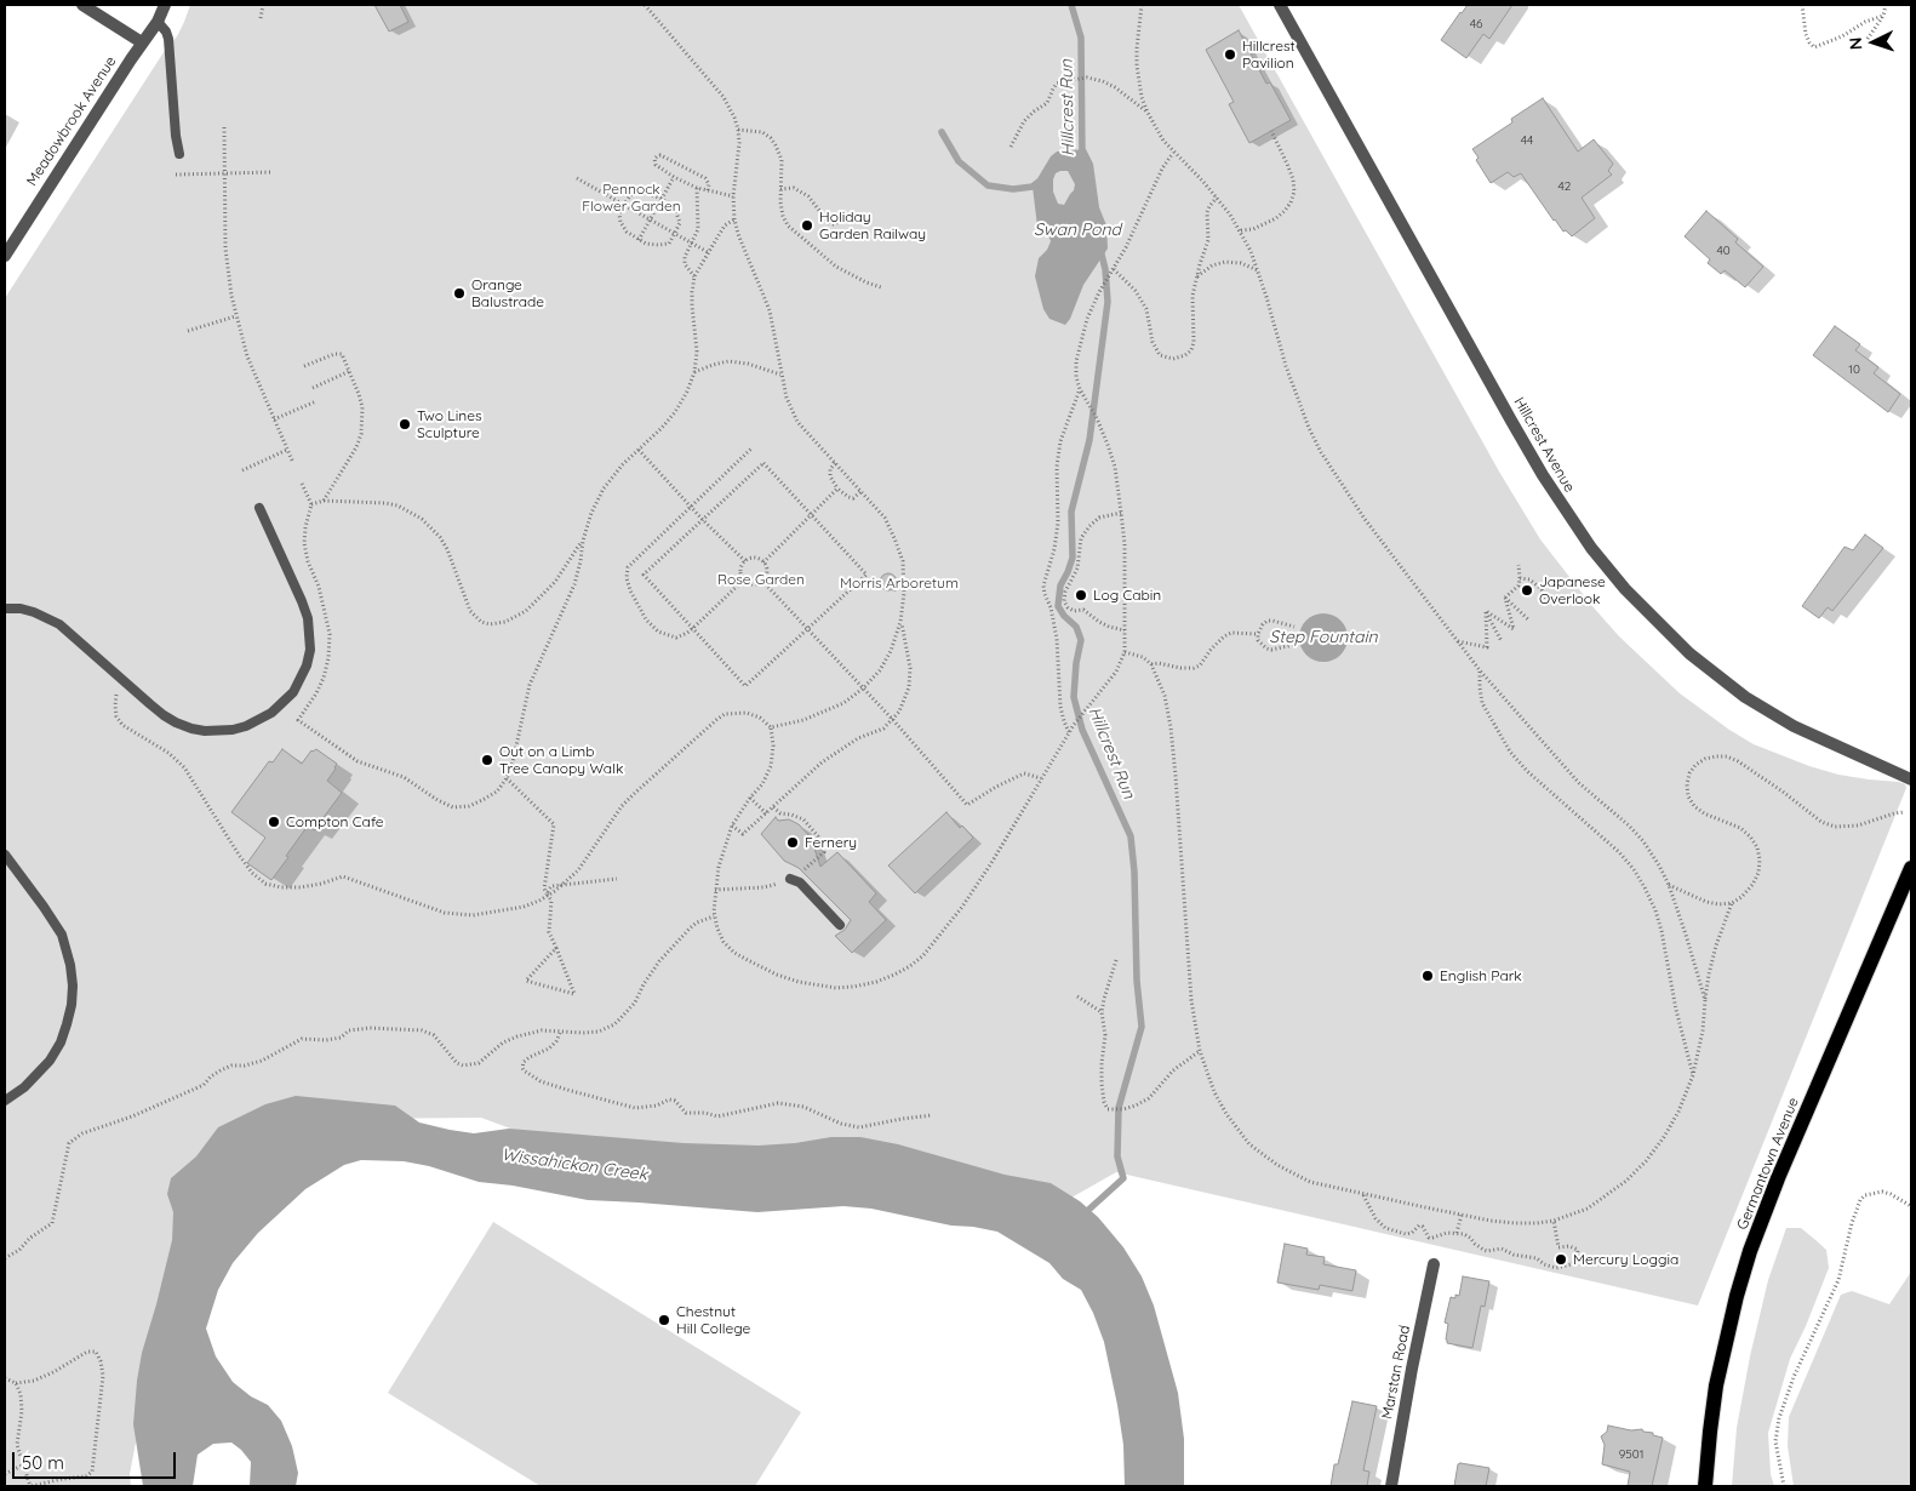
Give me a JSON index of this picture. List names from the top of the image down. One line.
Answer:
{"streets":{"main road":["Germantown Avenue"],"street":["Meadowbrook Avenue","Hillcrest Avenue","Marstan Road"]},"water":["Hillcrest Run","Swan Pond","Step Fountain","Wissahickon Creek"],"parks":["Pennock Flower Garden","Rose Garden","Morris Arboretum"],"places":["Hillcrest Pavilion","Holiday Garden Railway","Orange Balustrade","Two Lines Sculpture","Japanese Overlook","Log Cabin","Out on a Limb Tree Canopy Walk","Compton Cafe","Fernery","English Park","Mercury Loggia","Chestnut Hill College"],"house_numbers":["46","44","42","40","10","9501"],"scale_bar":"50 m","north":"left"}
